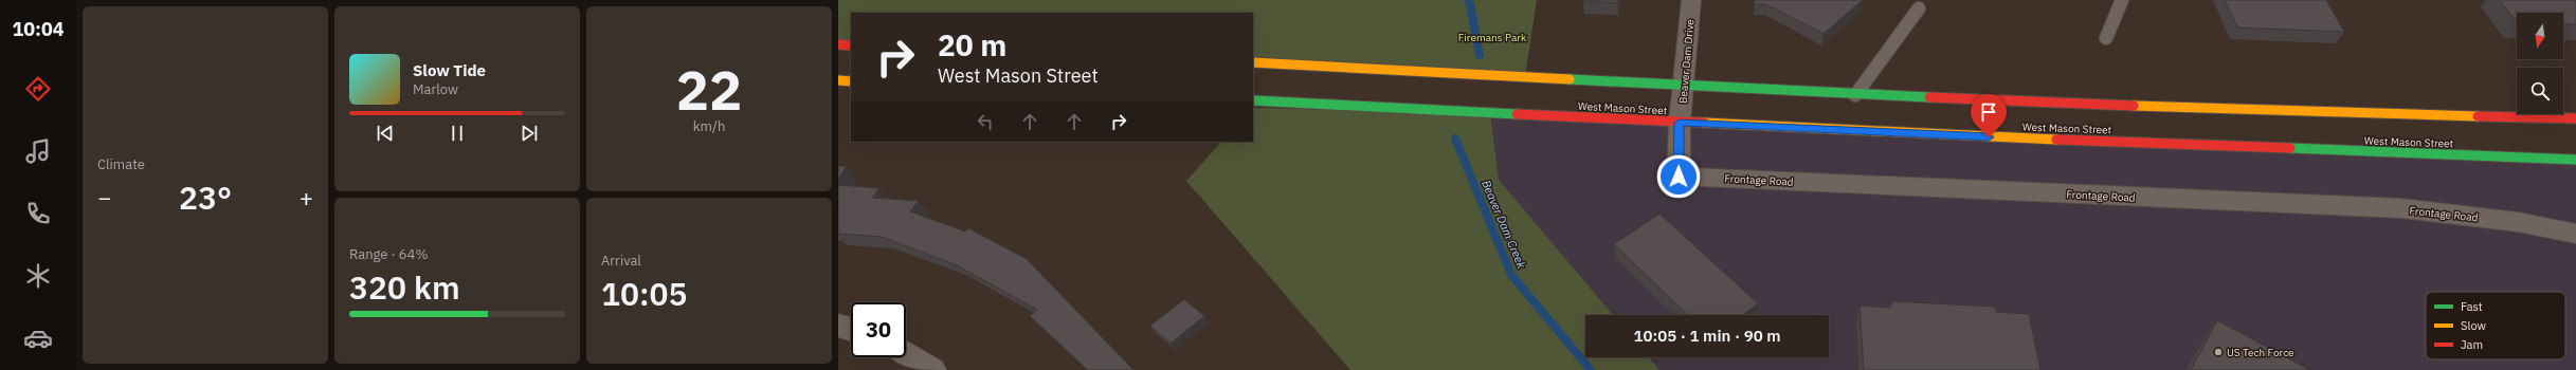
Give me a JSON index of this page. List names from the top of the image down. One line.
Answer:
{"streets":{"main road":["West Mason Street"],"street":["Beaver Dam Drive","Frontage Road"]},"crossings":[["Beaver Dam Drive","West Mason Street"],["Beaver Dam Drive","Frontage Road"],["West Mason Street","Frontage Road"]],"water":["Beaver Dam Creek"],"parks":["Firemans Park"],"places":["US Tech Force"],"legend":["Fast","Slow","Jam"],"north":"bottom","page":{"tabs":"10:04","tile":["Climate",["22","km/h"],["Range · 64%","320 km"],["Arrival","10:05"]],"turn":["20 m","West Mason Street"],"song":["Slow Tide","Marlow"],"heat":["−","23°","+"],"limit":"30","trip":"10:05 · 1 min · 90 m"}}
